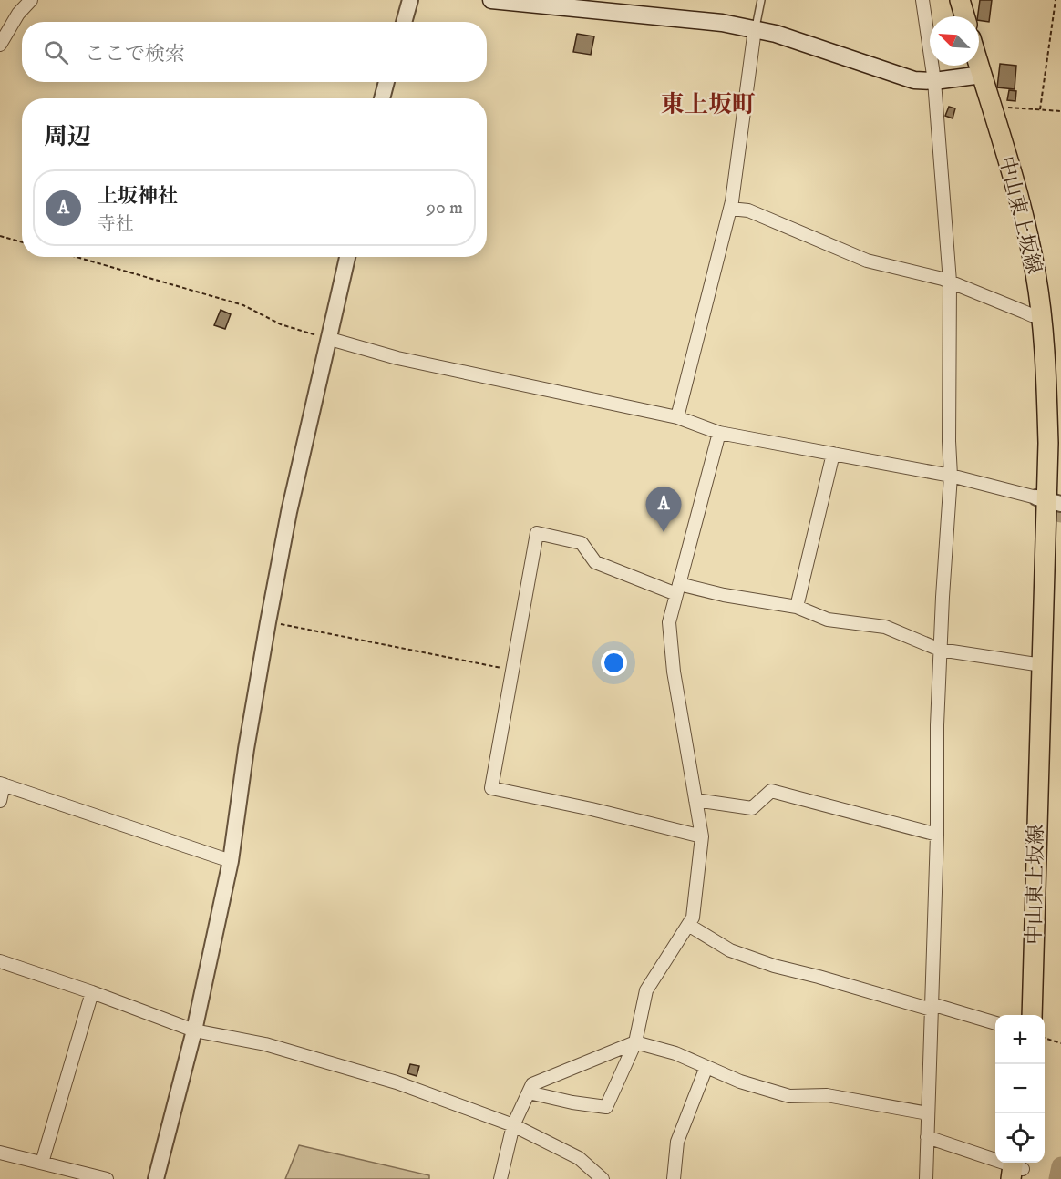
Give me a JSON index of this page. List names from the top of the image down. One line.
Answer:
{"streets":{"main road":["中山東上坂線"]},"districts":["東上坂町"],"north":"top left","page":{"search":"ここで検索","heading":"周辺","list":[{"mark":"A","name":"上坂神社","note":"寺社","value":"90 m"}],"pins":"A","map_buttons":["+","−"]}}
